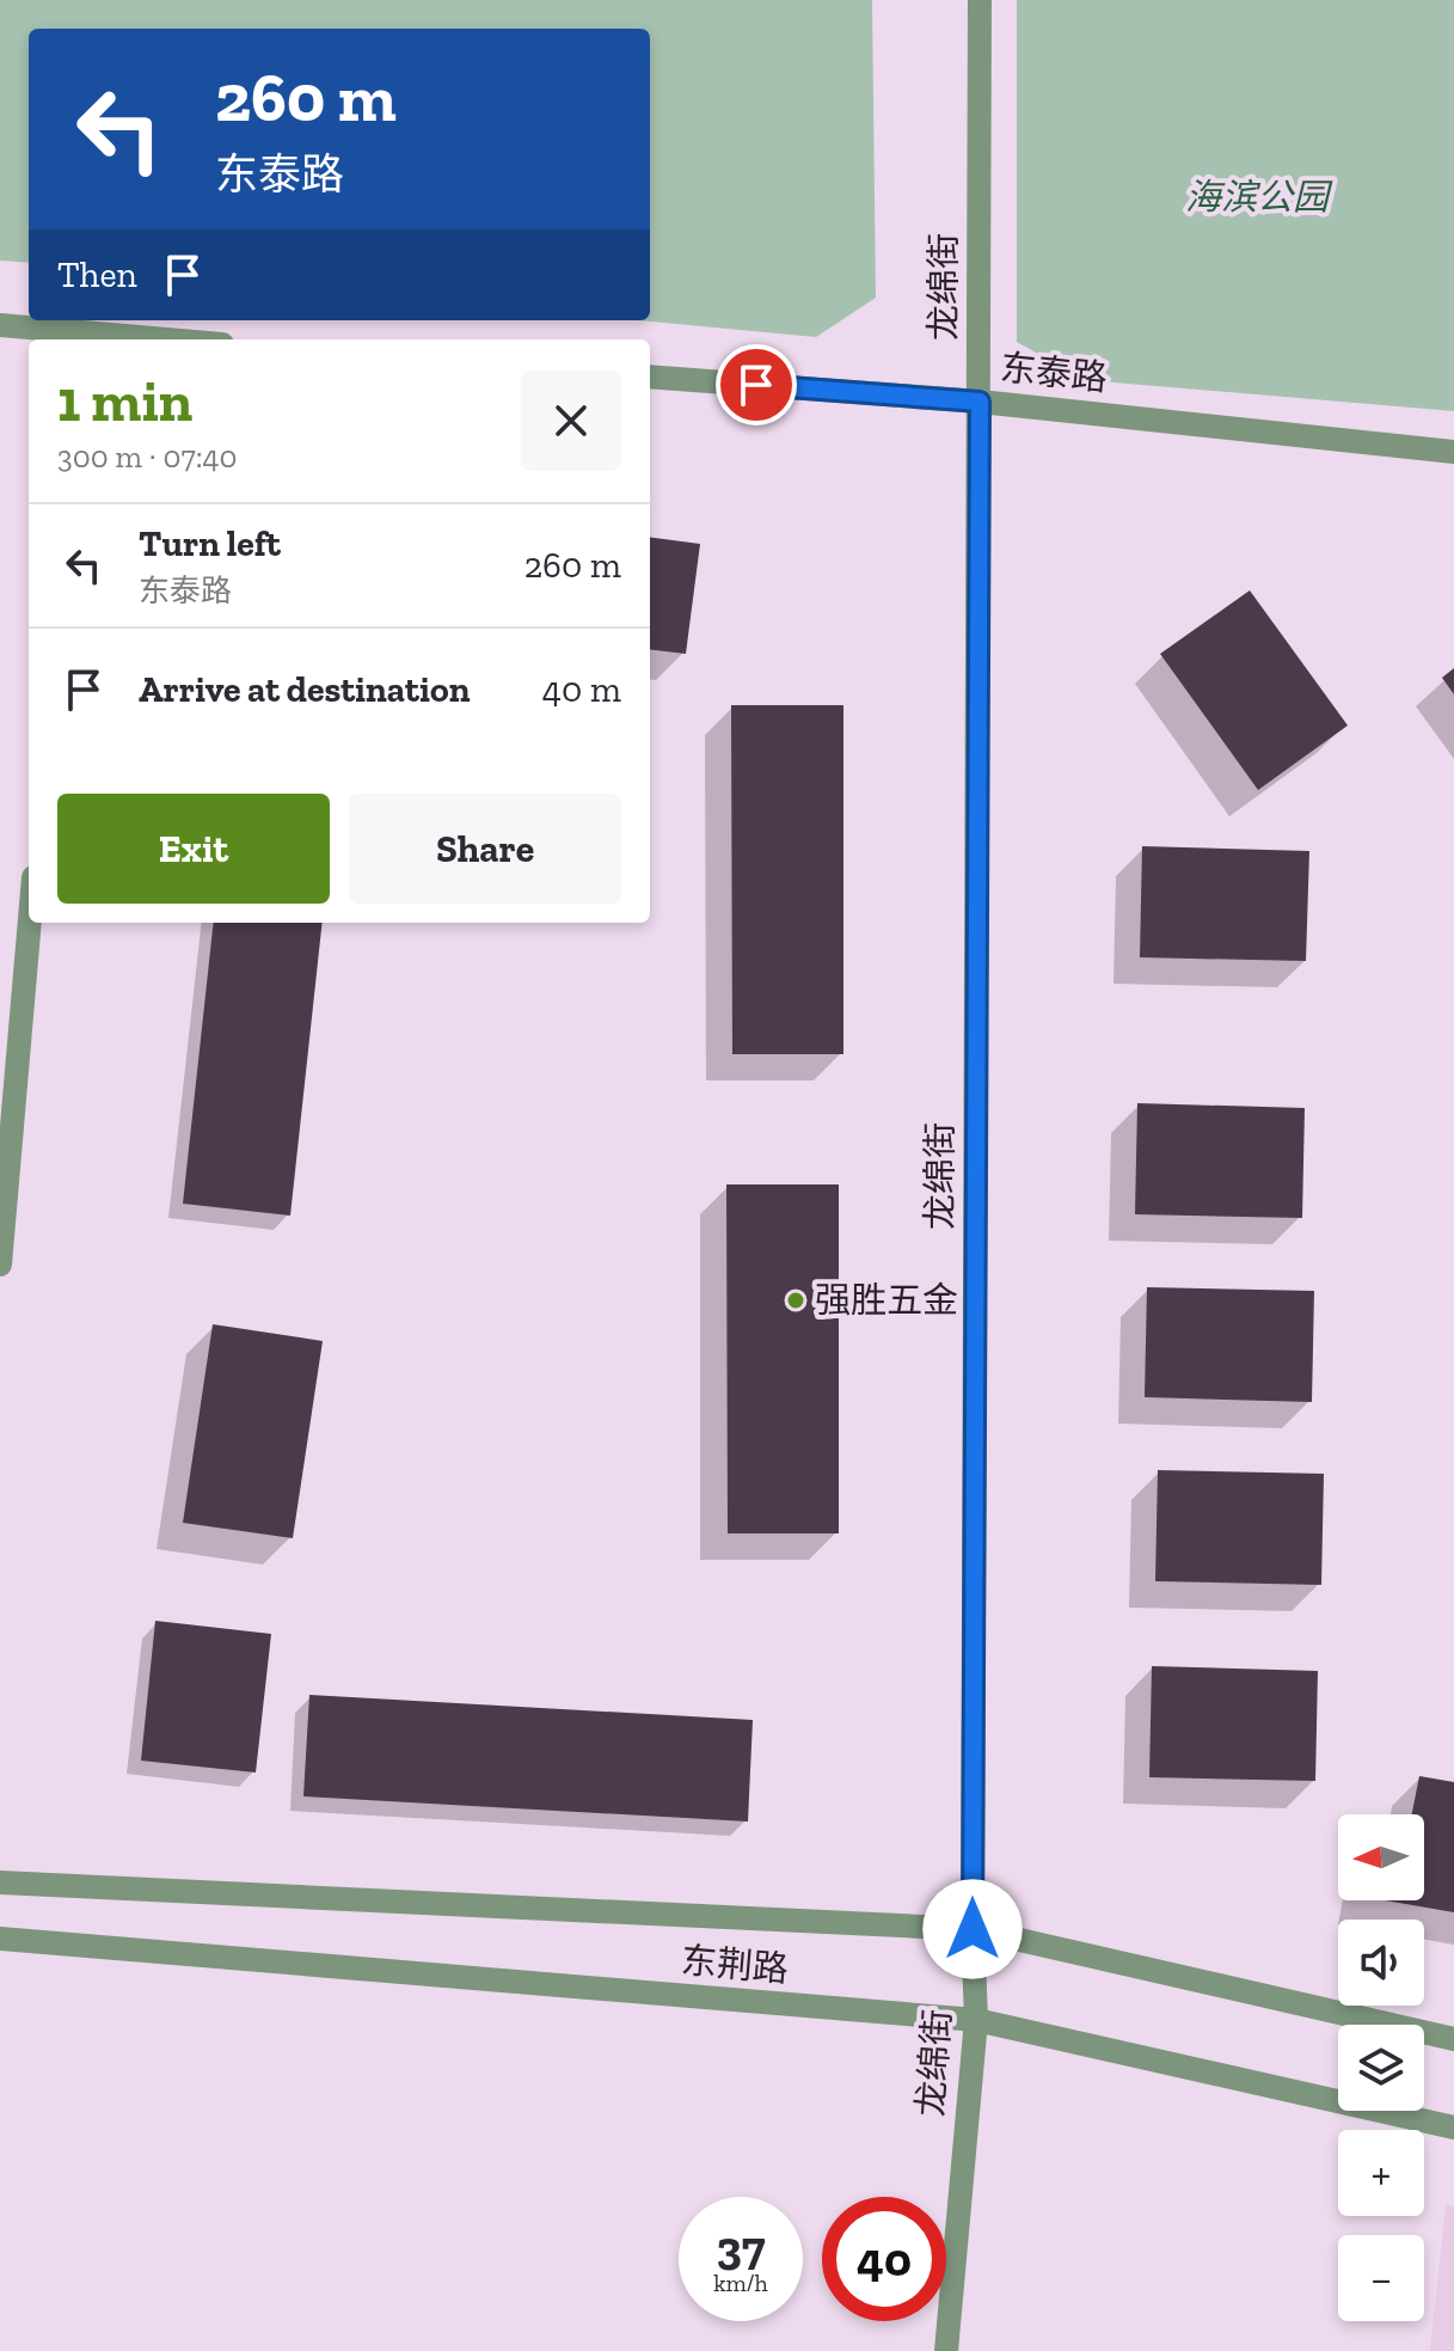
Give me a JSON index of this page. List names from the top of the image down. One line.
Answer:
{"streets":{"street":["龙绵街","东泰路","东荆路"]},"crossings":[["龙绵街","东泰路"],["龙绵街","东荆路"]],"parks":["海滨公园"],"places":["强胜五金"],"north":"left","page":{"turn":["260 m","东泰路"],"then":"Then","heading":["1 min","300 m · 07:40"],"list":[{"name":"Turn left","note":"东泰路","value":"260 m"},{"name":"Arrive at destination","value":"40 m"}],"buttons":["Exit","Share"],"map_buttons":["+","−"],"speed":"37 km/h","limit":"40"}}
